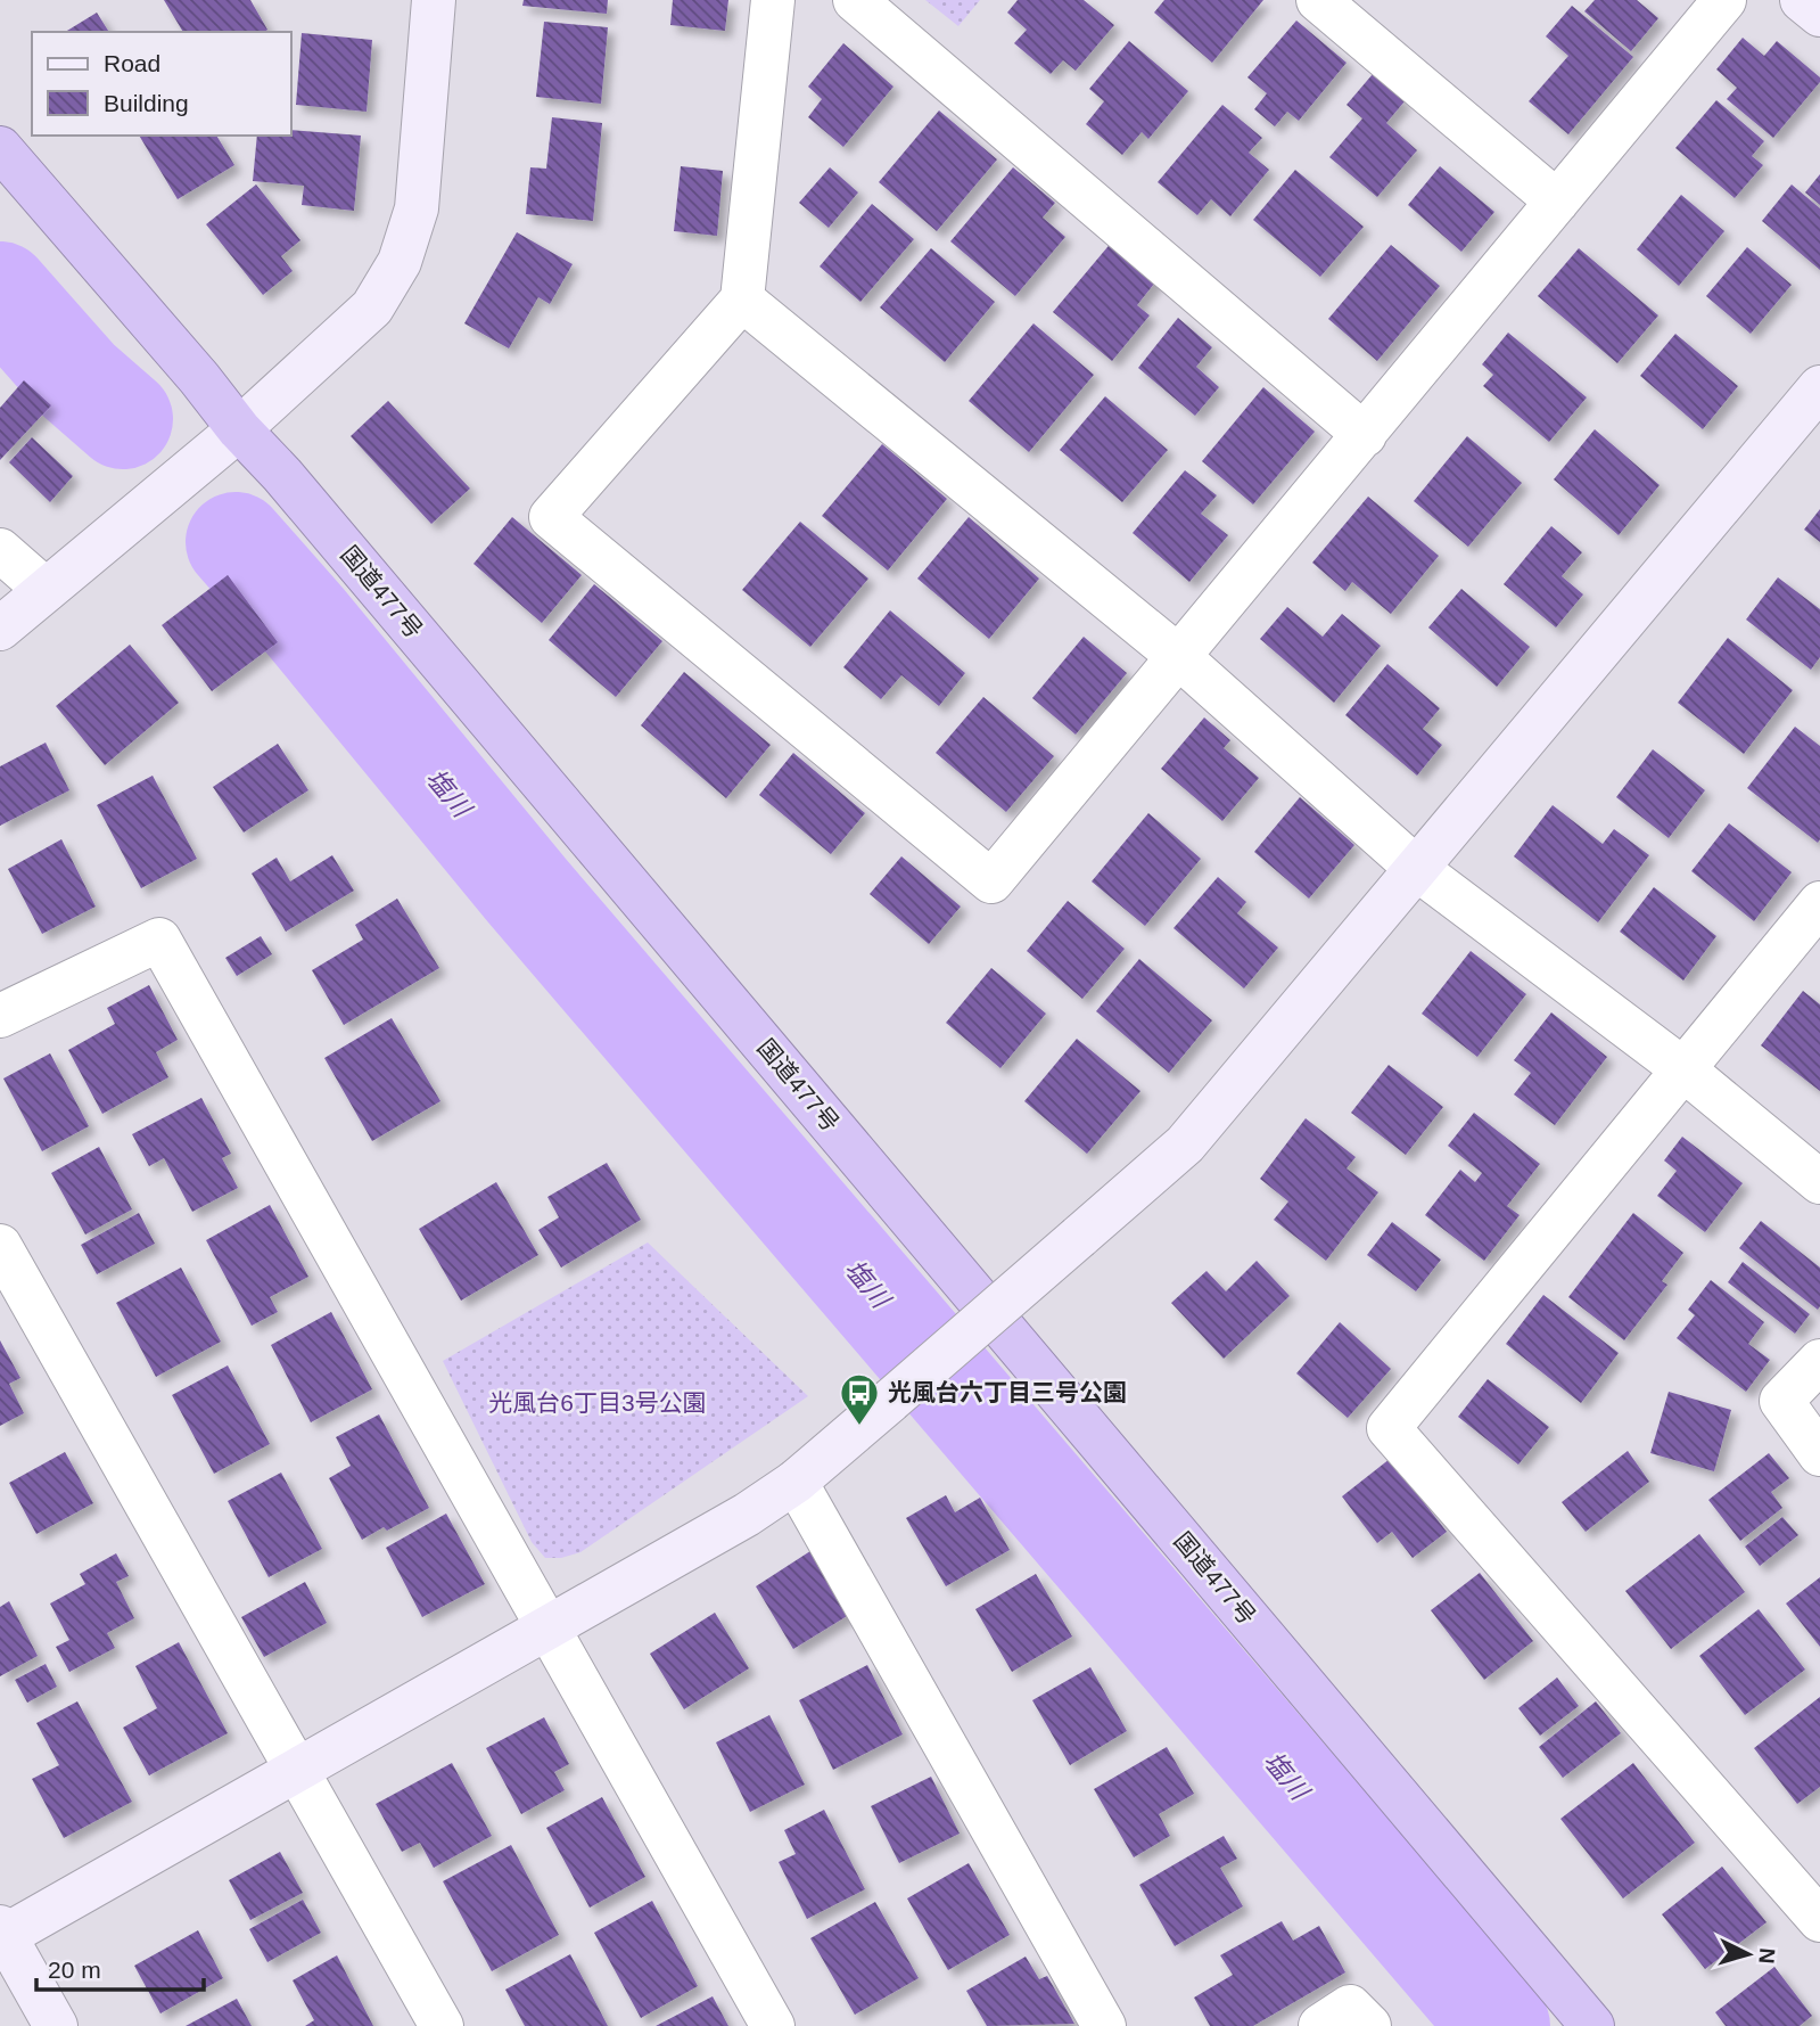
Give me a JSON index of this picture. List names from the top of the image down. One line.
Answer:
{"streets":{"highway":["国道477号"]},"water":["塩川"],"parks":["光風台6丁目3号公園"],"places":{"bus stop":["光風台六丁目三号公園"]},"legend":["Road","Building"],"scale_bar":"20 m","north":"right"}
